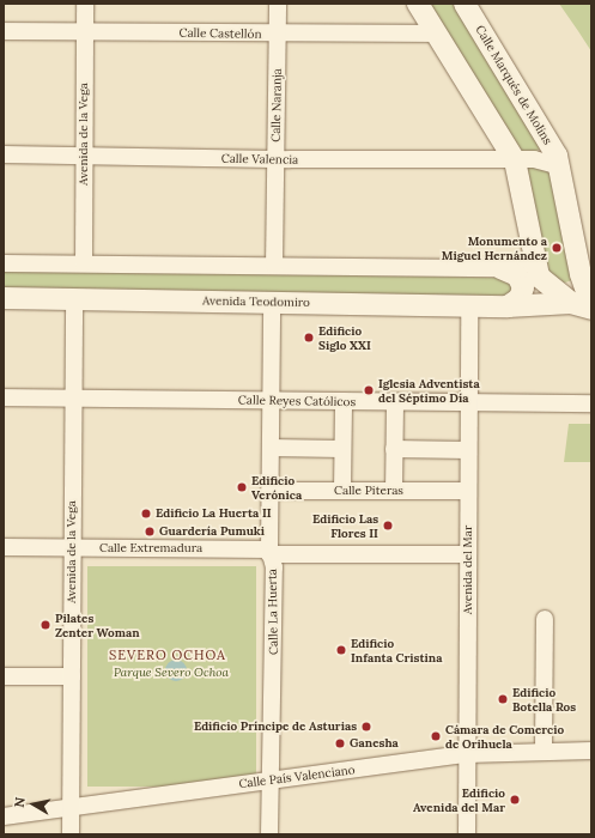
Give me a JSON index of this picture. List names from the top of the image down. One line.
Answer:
{"streets":{"street":["Calle Castellón","Calle Marqués de Molins","Calle Naranja","Avenida de la Vega","Calle Valencia","Avenida Teodomiro","Calle Reyes Católicos","Calle Piteras","Calle Extremadura","Avenida del Mar","Calle La Huerta","Calle País Valenciano"]},"crossings":[["Calle Castellón","Calle Naranja"],["Calle Castellón","Avenida de la Vega"],["Calle Marqués de Molins","Calle Valencia"],["Calle Marqués de Molins","Avenida Teodomiro"],["Calle Naranja","Calle Valencia"],["Avenida de la Vega","Calle Valencia"],["Avenida de la Vega","Avenida Teodomiro"],["Avenida de la Vega","Calle Reyes Católicos"],["Avenida de la Vega","Calle Extremadura"],["Avenida de la Vega","Calle País Valenciano"],["Avenida Teodomiro","Avenida del Mar"],["Avenida Teodomiro","Calle La Huerta"],["Calle Reyes Católicos","Avenida del Mar"],["Calle Reyes Católicos","Calle La Huerta"],["Calle Piteras","Avenida del Mar"],["Calle Piteras","Calle La Huerta"],["Calle Extremadura","Avenida del Mar"],["Calle Extremadura","Calle La Huerta"],["Avenida del Mar","Calle País Valenciano"],["Calle La Huerta","Calle País Valenciano"]],"districts":["SEVERO OCHOA"],"parks":["Parque Severo Ochoa"],"places":["Monumento a Miguel Hernández","Edificio Siglo XXI","Iglesia Adventista del Séptimo Día","Edificio Verónica","Edificio La Huerta II","Edificio Las Flores II","Guardería Pumuki","Pilates Zenter Woman","Edificio Infanta Cristina","Edificio Botella Ros","Edificio Príncipe de Asturias","Cámara de Comercio de Orihuela","Ganesha","Edificio Avenida del Mar"],"north":"left"}
